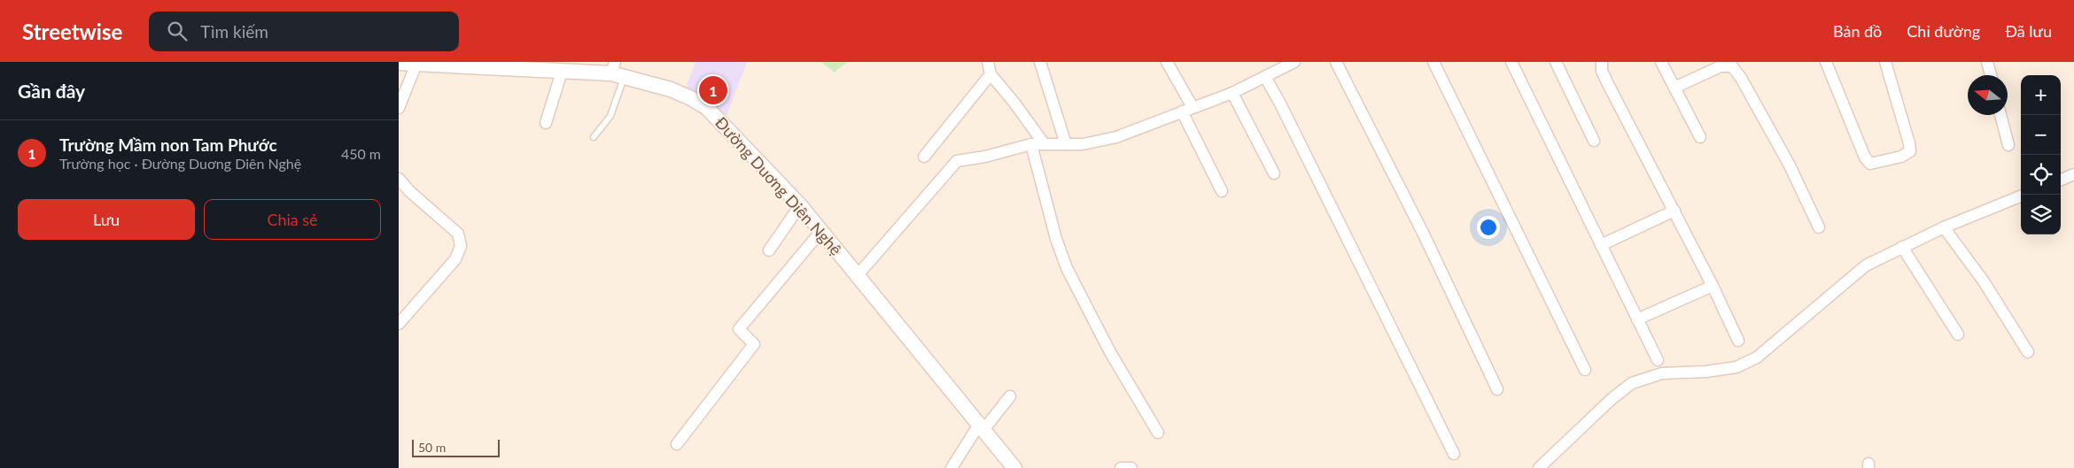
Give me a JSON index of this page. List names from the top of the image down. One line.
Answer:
{"streets":{"street":["Đường Duơng Diên Nghệ"]},"scale_bar":"50 m","north":"left","page":{"header":"Streetwise","search":"Tìm kiếm","nav":["Bản đồ","Chỉ đường","Đã lưu"],"heading":"Gần đây","pins":"1","map_buttons":["+","−"],"list":[{"mark":"1","name":"Trường Mầm non Tam Phước","note":"Trường học · Đường Duơng Diên Nghệ","value":"450 m"}],"buttons":["Lưu","Chia sẻ"],"scale":"50 m"}}
